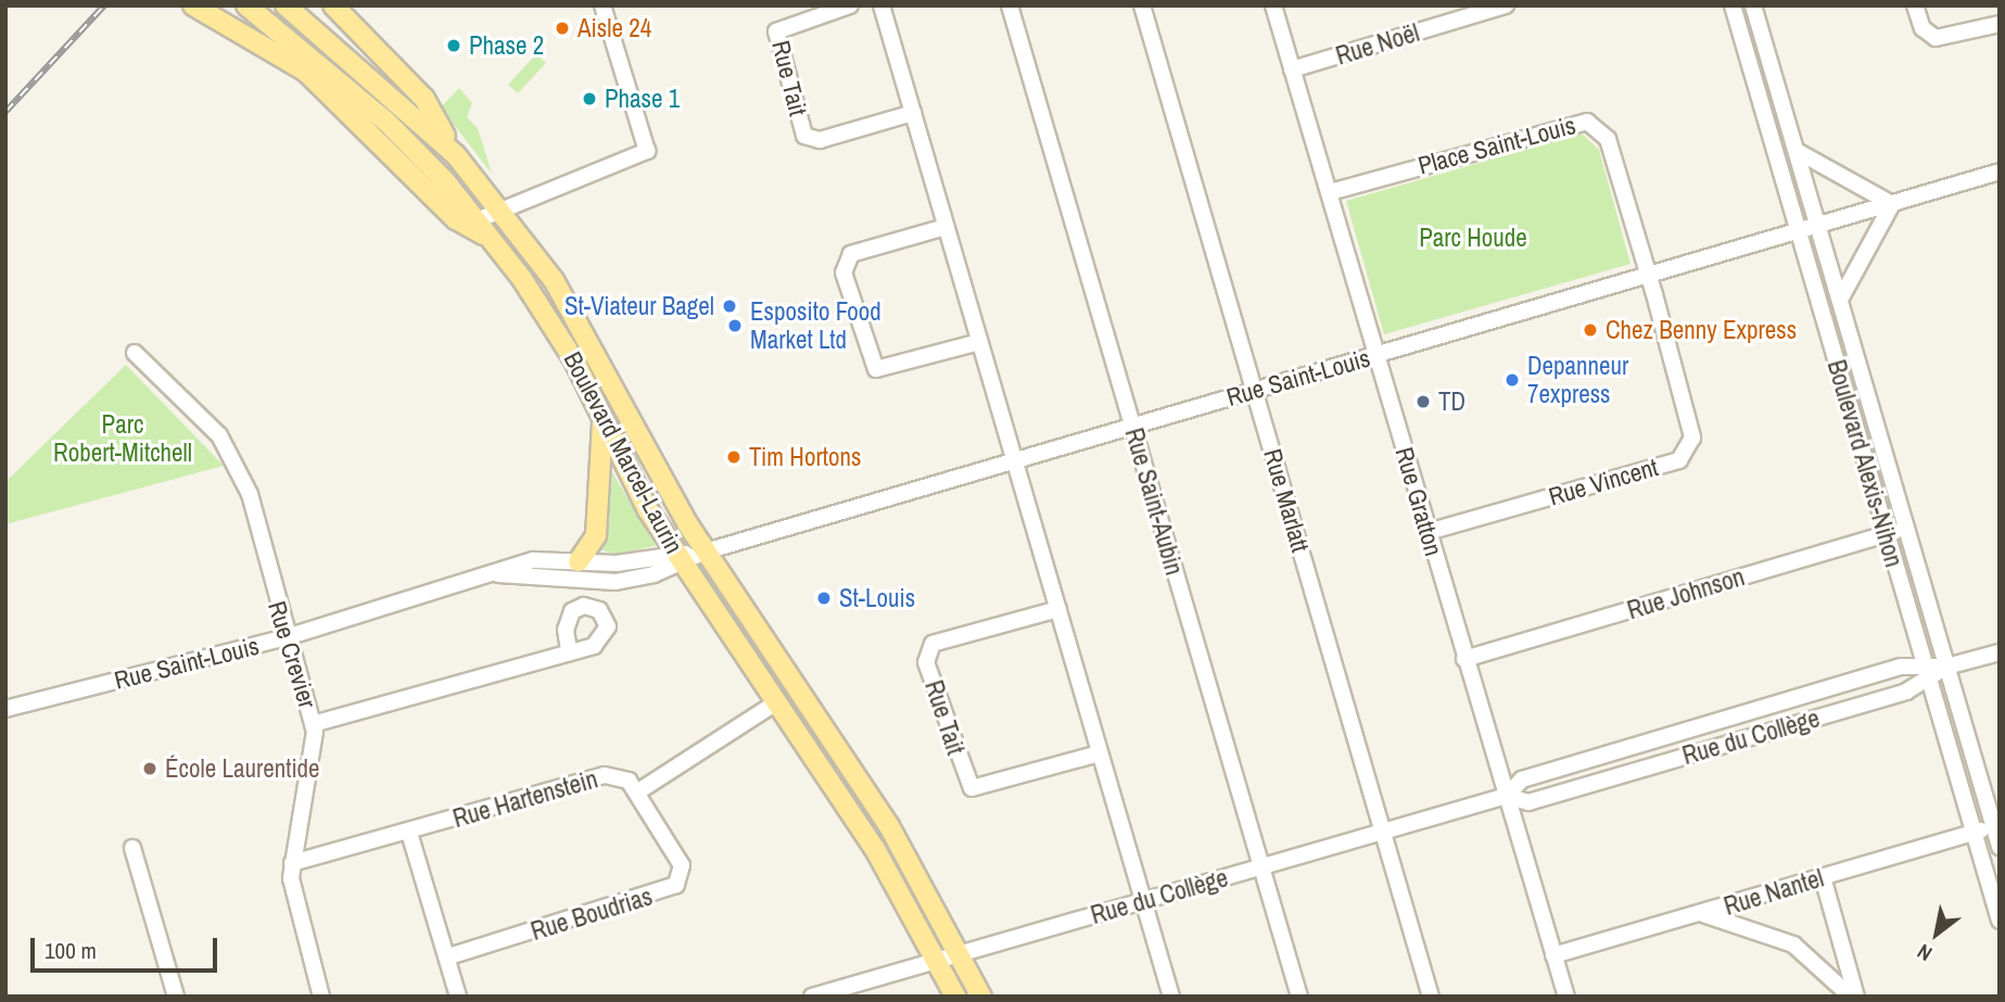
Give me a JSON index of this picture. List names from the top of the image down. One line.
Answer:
{"streets":{"main road":["Boulevard Marcel-Laurin"],"street":["Rue Noël","Rue Tait","Place Saint-Louis","Rue Saint-Louis","Boulevard Alexis-Nihon","Rue Vincent","Rue Marlatt","Rue Saint-Aubin","Rue Gratton","Rue Johnson","Rue Crevier","Rue du Collège","Rue Hartenstein","Rue Nantel","Rue Boudrias"]},"crossings":[["Rue Noël","Rue Gratton"],["Place Saint-Louis","Rue Saint-Louis"],["Place Saint-Louis","Rue Vincent"],["Place Saint-Louis","Rue Gratton"],["Rue Saint-Louis","Boulevard Marcel-Laurin"],["Rue Saint-Louis","Boulevard Alexis-Nihon"],["Rue Saint-Louis","Rue Vincent"],["Rue Saint-Louis","Rue Marlatt"],["Rue Saint-Louis","Rue Saint-Aubin"],["Rue Saint-Louis","Rue Gratton"],["Rue Saint-Louis","Rue Crevier"],["Boulevard Marcel-Laurin","Rue du Collège"],["Boulevard Marcel-Laurin","Rue Hartenstein"],["Boulevard Alexis-Nihon","Rue Johnson"],["Boulevard Alexis-Nihon","Rue du Collège"],["Boulevard Alexis-Nihon","Rue Nantel"],["Rue Vincent","Rue Gratton"],["Rue Marlatt","Rue du Collège"],["Rue Saint-Aubin","Rue du Collège"],["Rue Gratton","Rue Johnson"],["Rue Gratton","Rue du Collège"],["Rue Gratton","Rue Nantel"],["Rue Crevier","Rue Hartenstein"],["Rue Hartenstein","Rue Boudrias"]],"parks":["Parc Houde","Parc Robert-Mitchell"],"places":["Aisle 24","Phase 2","Phase 1","St-Viateur Bagel","Esposito Food Market Ltd","Chez Benny Express","Depanneur 7express","TD","Tim Hortons","St-Louis","École Laurentide"],"scale_bar":"100 m","north":"bottom left"}
